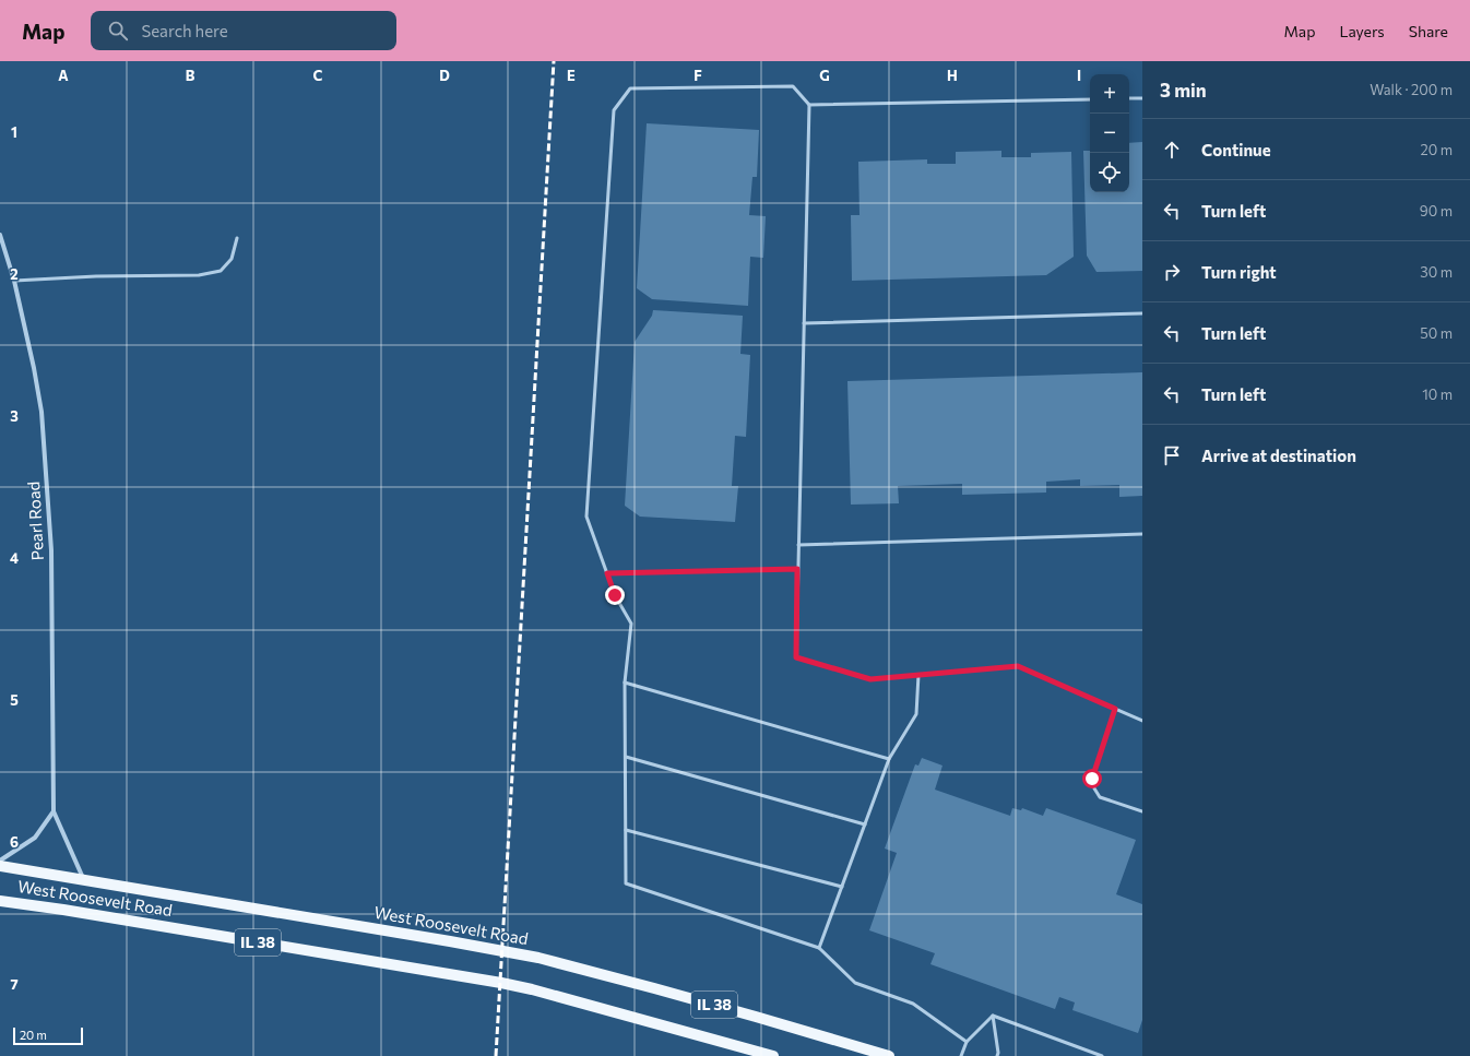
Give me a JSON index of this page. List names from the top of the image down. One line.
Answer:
{"streets":{"main road":["West Roosevelt Road","IL 38"],"street":["Pearl Road"]},"crossings":[["Pearl Road","West Roosevelt Road"]],"scale_bar":"20 m","page":{"header":"Map","search":"Search here","nav":["Map","Layers","Share"],"heading":["3 min","Walk · 200 m"],"map_buttons":["+","−"],"list":[["Continue","20 m"],["Turn left","90 m"],["Turn right","30 m"],["Turn left","50 m"],["Turn left","10 m"],"Arrive at destination"],"scale":"20 m"},"grid":{"columns":["A","B","C","D","E","F","G","H","I"],"rows":["1","2","3","4","5","6","7"]}}
